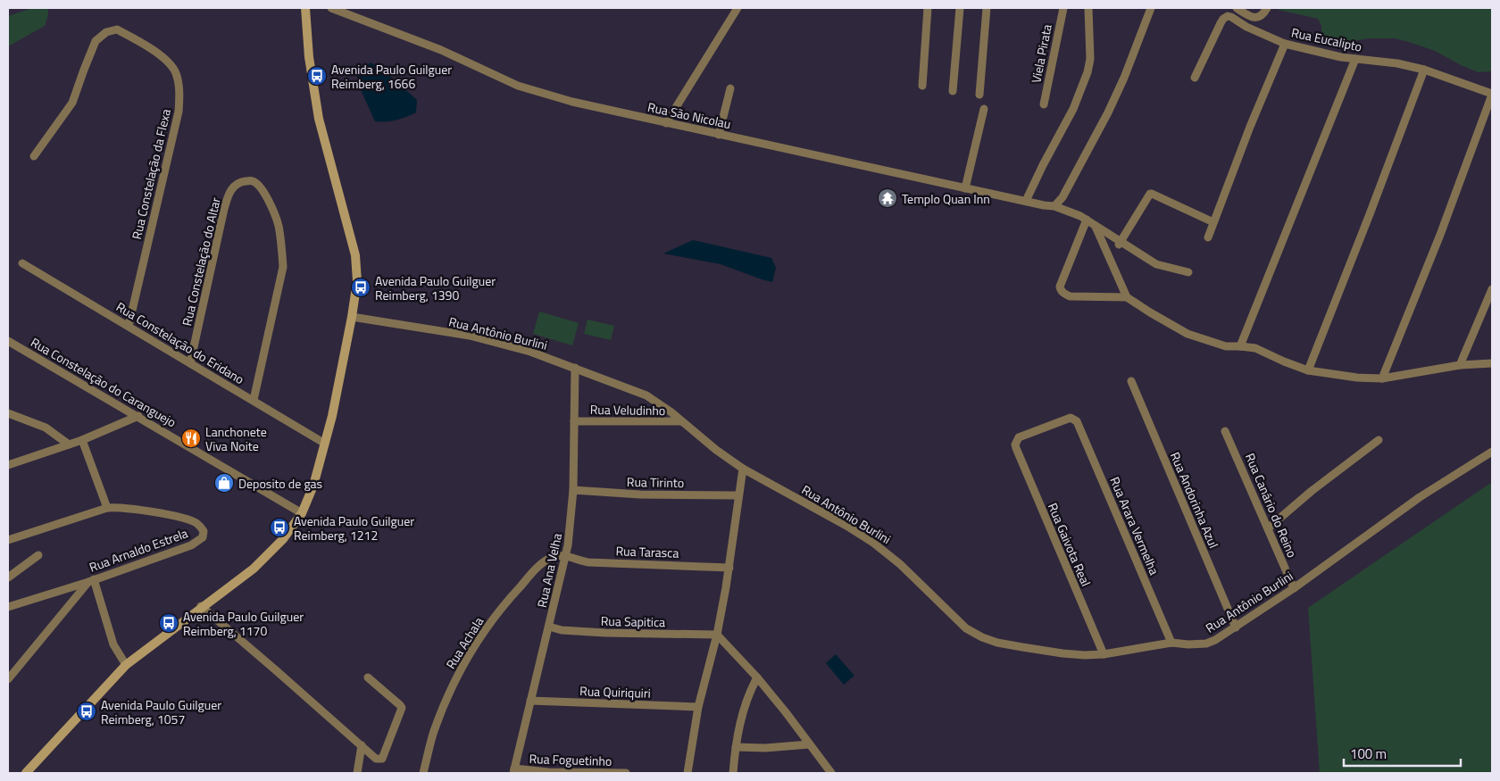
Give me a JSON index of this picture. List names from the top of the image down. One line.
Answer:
{"streets":{"street":["Rua Eucalipto","Viela Pirata","Rua São Nicolau","Rua Constelação da Flexa","Rua Constelação do Altar","Rua Antônio Burlini","Rua Constelação do Eridano","Rua Constelação do Caranguejo","Rua Veludinho","Rua Tirinto","Rua Andorinha Azul","Rua Canário do Reino","Rua Arara Vermelha","Rua Gaivota Real","Rua Arnaldo Estrela","Rua Tarasca","Rua Ana Velha","Rua Sapitica","Rua Achala","Rua Quiriquiri","Rua Foguetinho"]},"crossings":[["Rua Constelação da Flexa","Rua Constelação do Eridano"],["Rua Constelação do Altar","Rua Constelação do Eridano"],["Rua Antônio Burlini","Rua Veludinho"],["Rua Antônio Burlini","Rua Andorinha Azul"],["Rua Antônio Burlini","Rua Canário do Reino"],["Rua Antônio Burlini","Rua Arara Vermelha"],["Rua Antônio Burlini","Rua Gaivota Real"],["Rua Antônio Burlini","Rua Ana Velha"],["Rua Veludinho","Rua Ana Velha"],["Rua Tirinto","Rua Ana Velha"],["Rua Arara Vermelha","Rua Gaivota Real"],["Rua Tarasca","Rua Ana Velha"],["Rua Tarasca","Rua Achala"],["Rua Ana Velha","Rua Sapitica"],["Rua Ana Velha","Rua Achala"],["Rua Ana Velha","Rua Quiriquiri"],["Rua Ana Velha","Rua Foguetinho"]],"places":{"bus stop":["Avenida Paulo Guilguer Reimberg, 1666","Avenida Paulo Guilguer Reimberg, 1390","Avenida Paulo Guilguer Reimberg, 1212","Avenida Paulo Guilguer Reimberg, 1170","Avenida Paulo Guilguer Reimberg, 1057"],"temple":["Templo Quan Inn"],"restaurant":["Lanchonete Viva Noite"],"shop":["Deposito de gas"]},"scale_bar":"100 m"}
